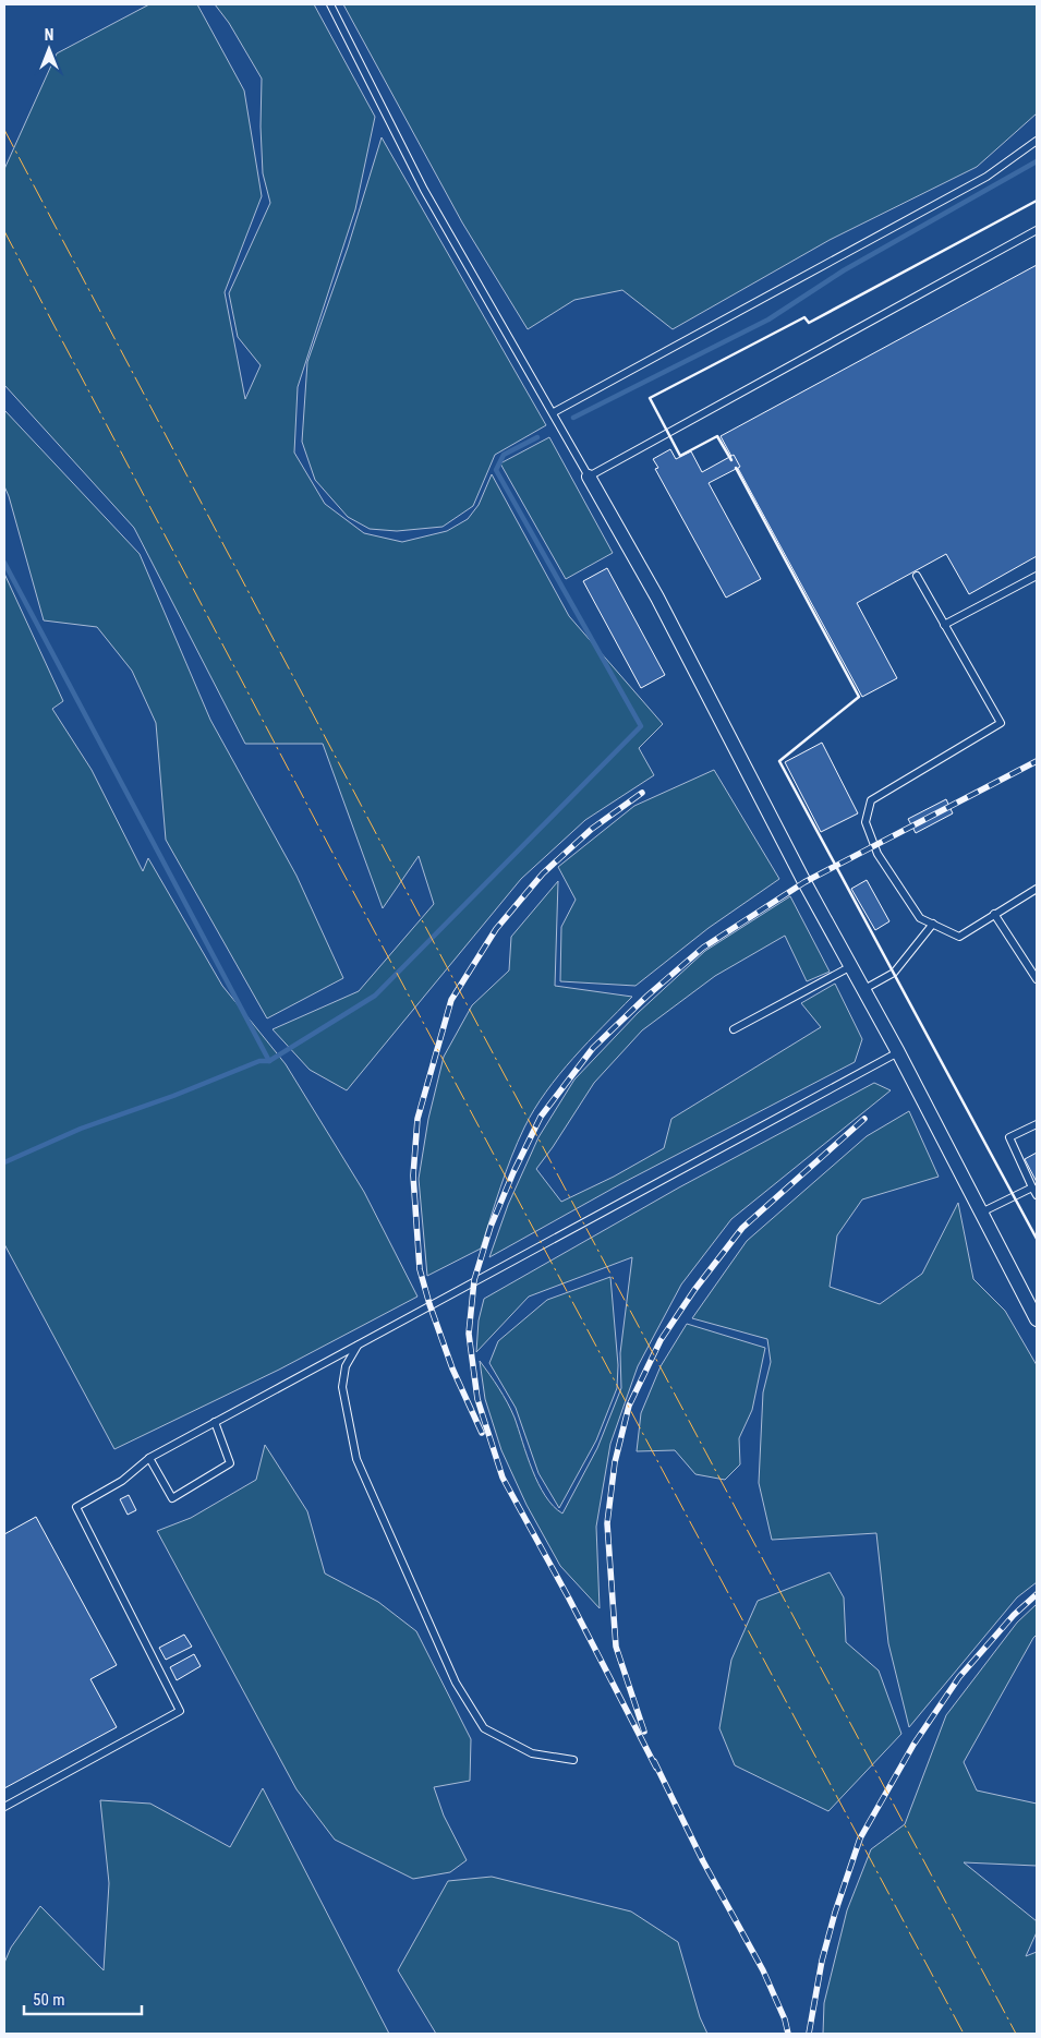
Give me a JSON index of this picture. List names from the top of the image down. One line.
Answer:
{"scale_bar":"50 m","north":"top"}
